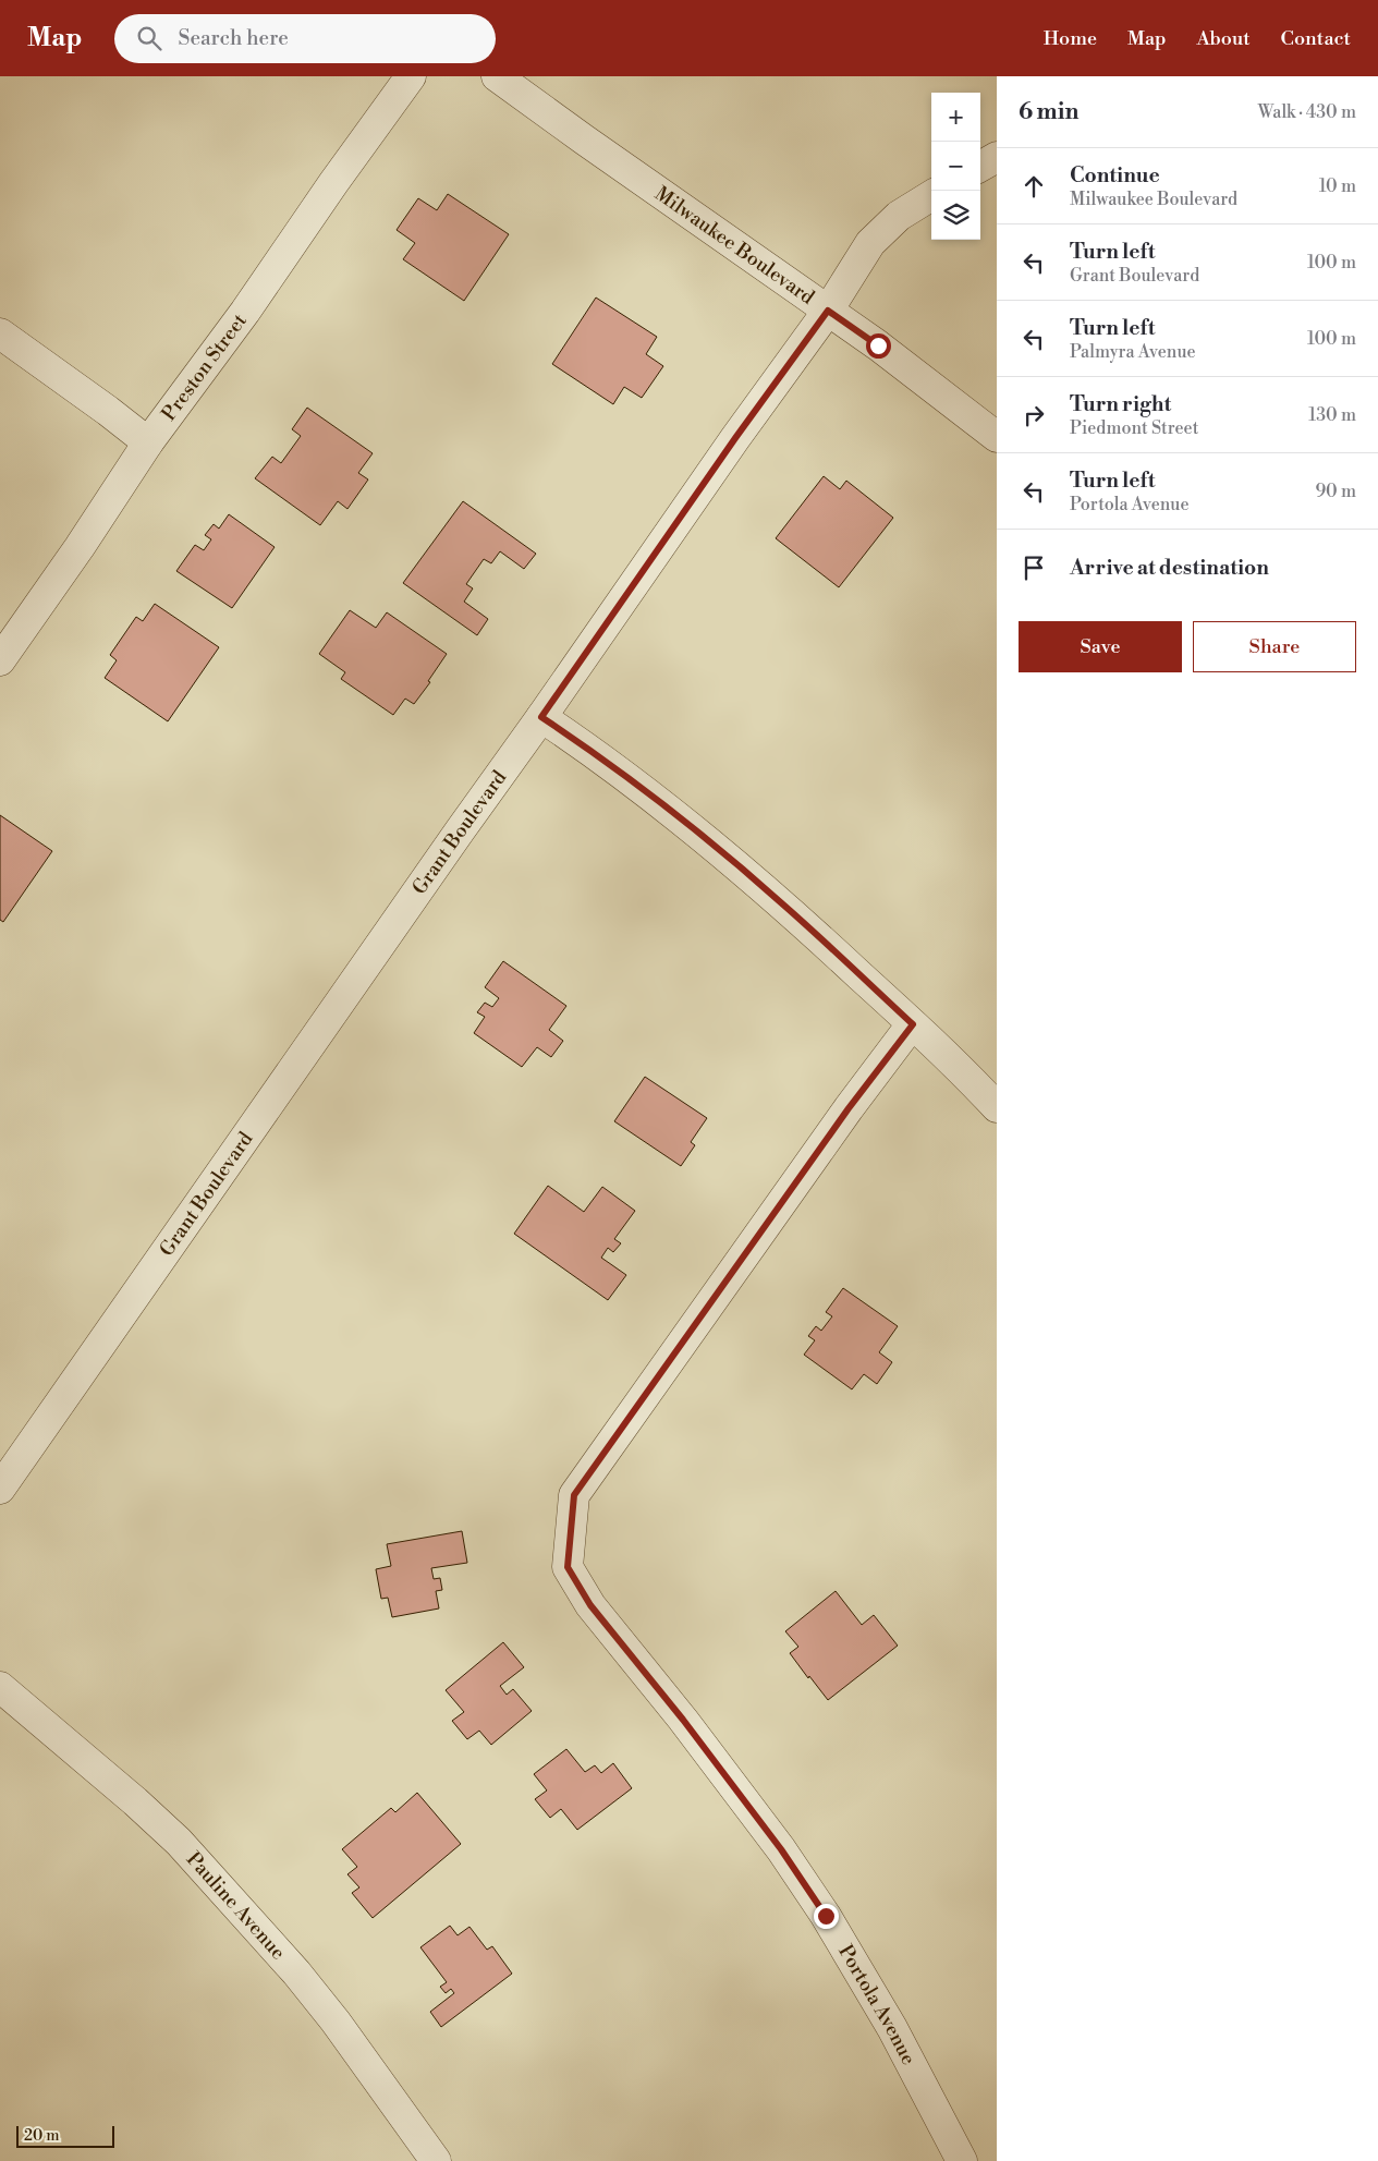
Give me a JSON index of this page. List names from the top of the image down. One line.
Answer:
{"streets":{"street":["Milwaukee Boulevard","Preston Street","Grant Boulevard","Pauline Avenue","Portola Avenue"]},"crossings":[["Milwaukee Boulevard","Grant Boulevard"]],"scale_bar":"20 m","page":{"header":"Map","search":"Search here","nav":["Home","Map","About","Contact"],"heading":["6 min","Walk · 430 m"],"map_buttons":["+","−"],"list":[["Continue","Milwaukee Boulevard","10 m"],["Turn left","Grant Boulevard","100 m"],["Turn left","Palmyra Avenue","100 m"],["Turn right","Piedmont Street","130 m"],["Turn left","Portola Avenue","90 m"],"Arrive at destination"],"buttons":["Save","Share"],"scale":"20 m"}}
